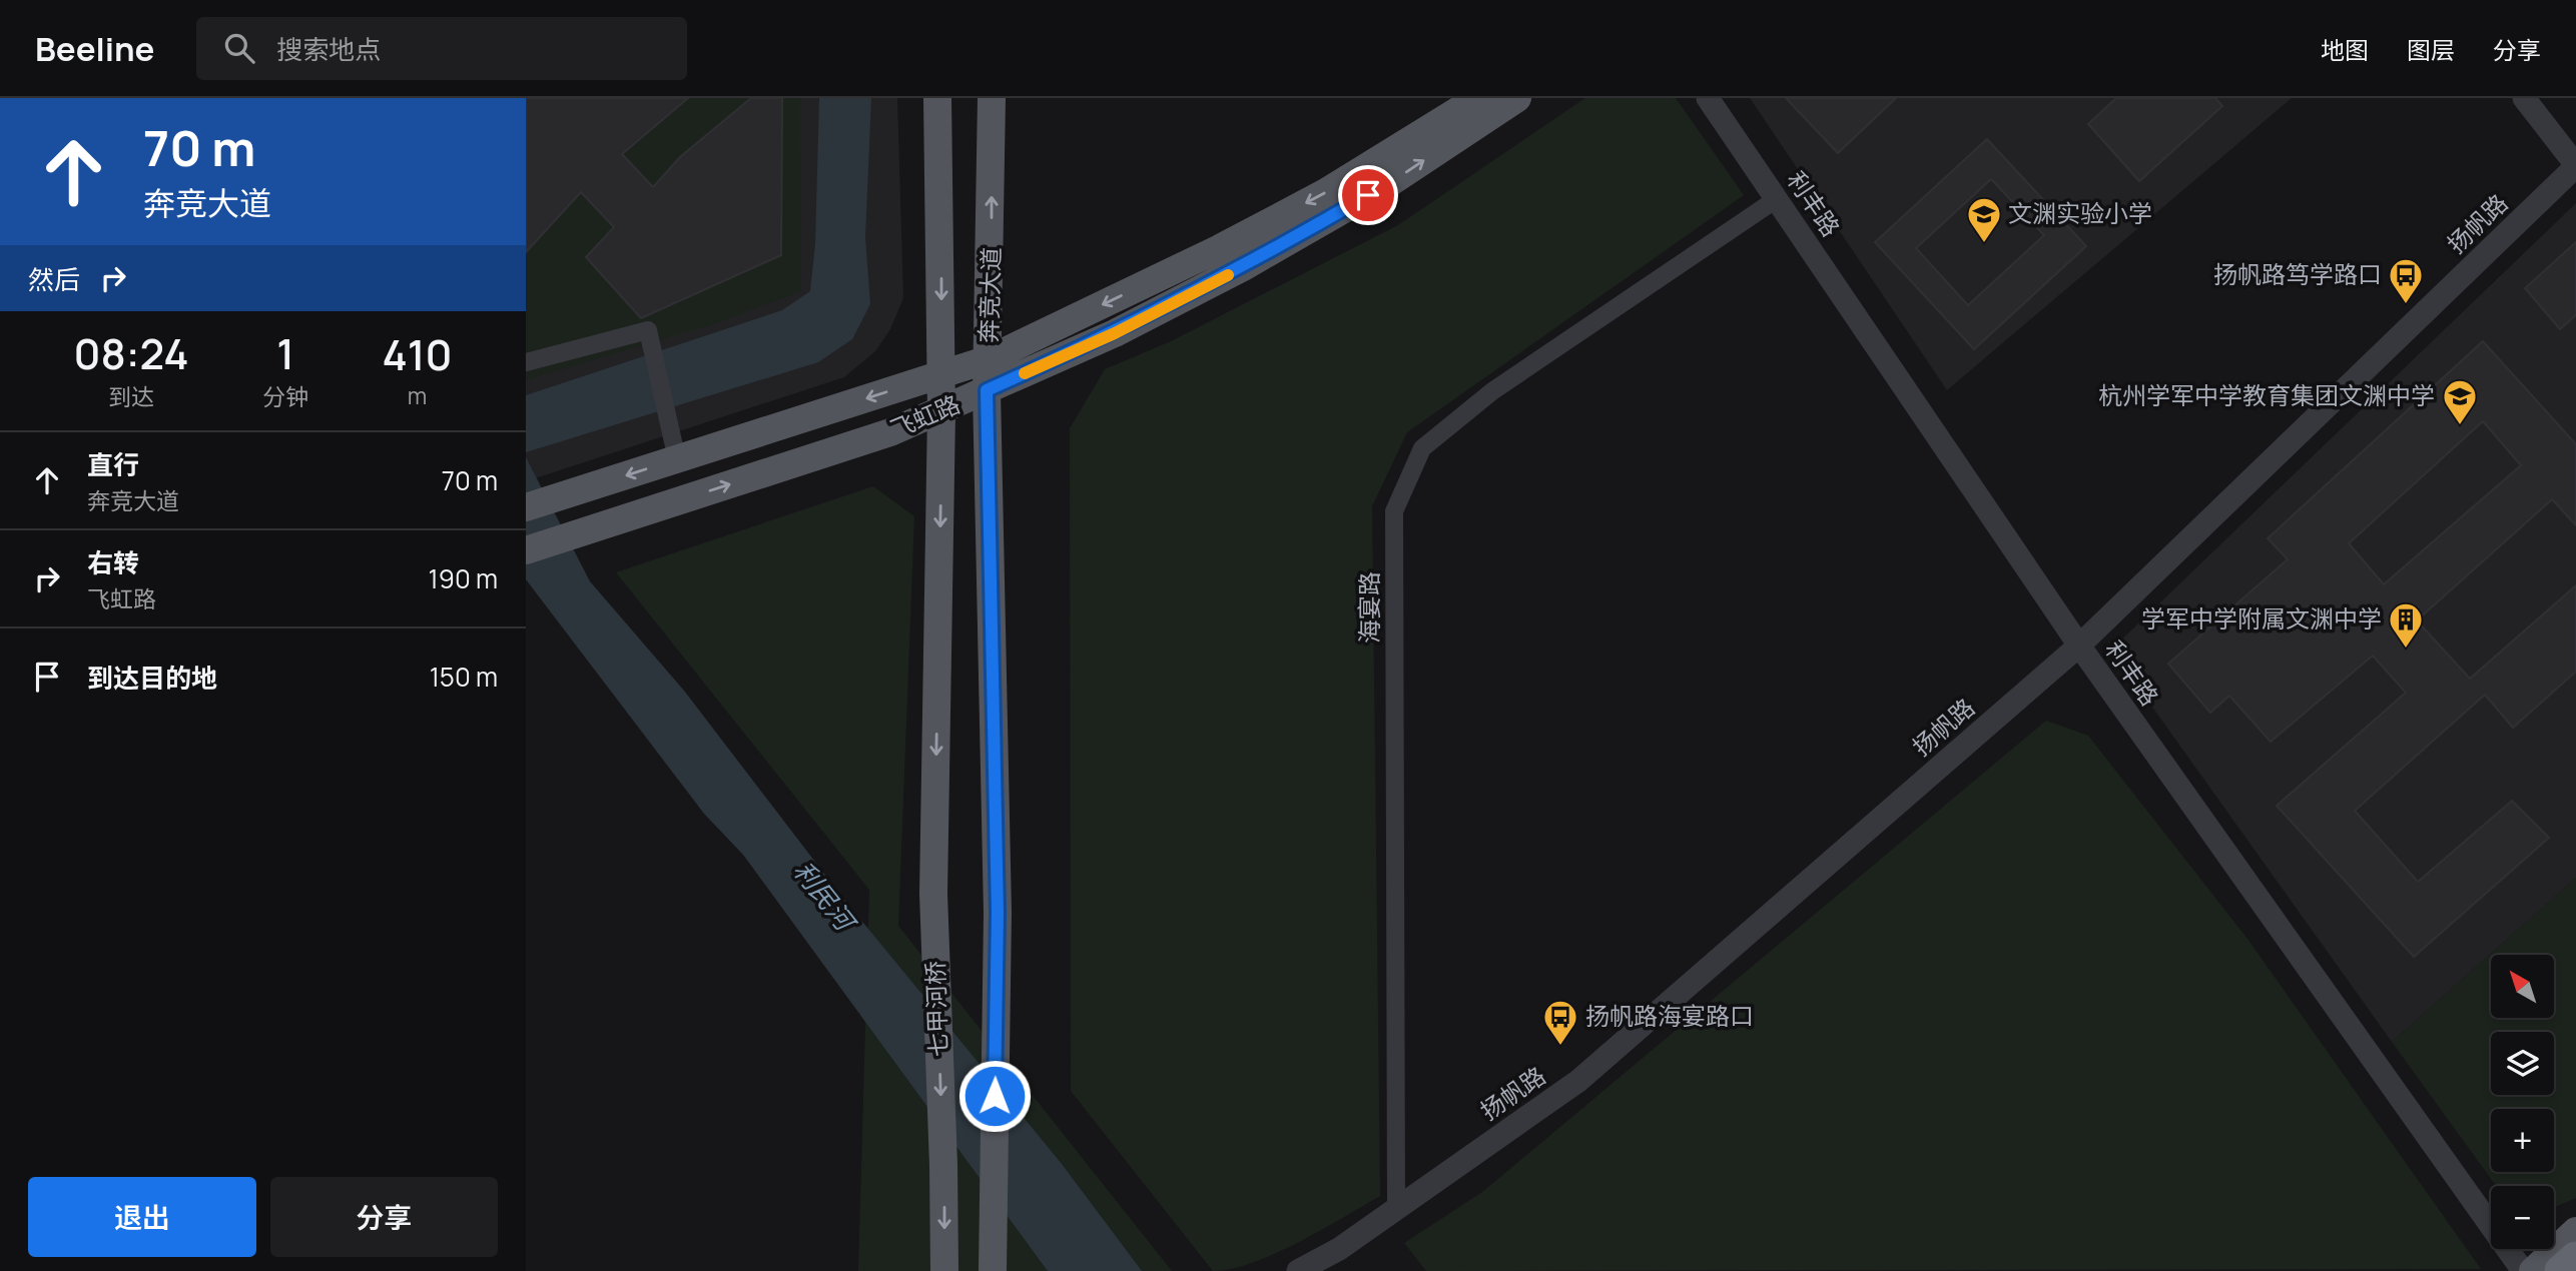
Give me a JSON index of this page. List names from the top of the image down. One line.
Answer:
{"streets":{"main road":["奔竞大道","飞虹路","七甲河桥"],"street":["利丰路","扬帆路","海宴路"]},"crossings":[["利丰路","扬帆路"],["利丰路","海宴路"],["扬帆路","海宴路"],["奔竞大道","飞虹路"],["奔竞大道","七甲河桥"]],"one_way":["七甲河桥"],"water":["利民河"],"places":{"school or university":["文渊实验小学","杭州学军中学教育集团文渊中学"],"bus stop":["扬帆路笃学路口","扬帆路海宴路口"],"building":["学军中学附属文渊中学"]},"north":"top left","page":{"header":"Beeline","search":"搜索地点","nav":["地图","图层","分享"],"turn":["70 m","奔竞大道"],"then":"然后","eta":["08:24","到达","1","分钟","410","m"],"list":[{"name":"直行","note":"奔竞大道","value":"70 m"},{"name":"右转","note":"飞虹路","value":"190 m"},{"name":"到达目的地","value":"150 m"}],"map_buttons":["+","−"],"buttons":["退出","分享"]}}
